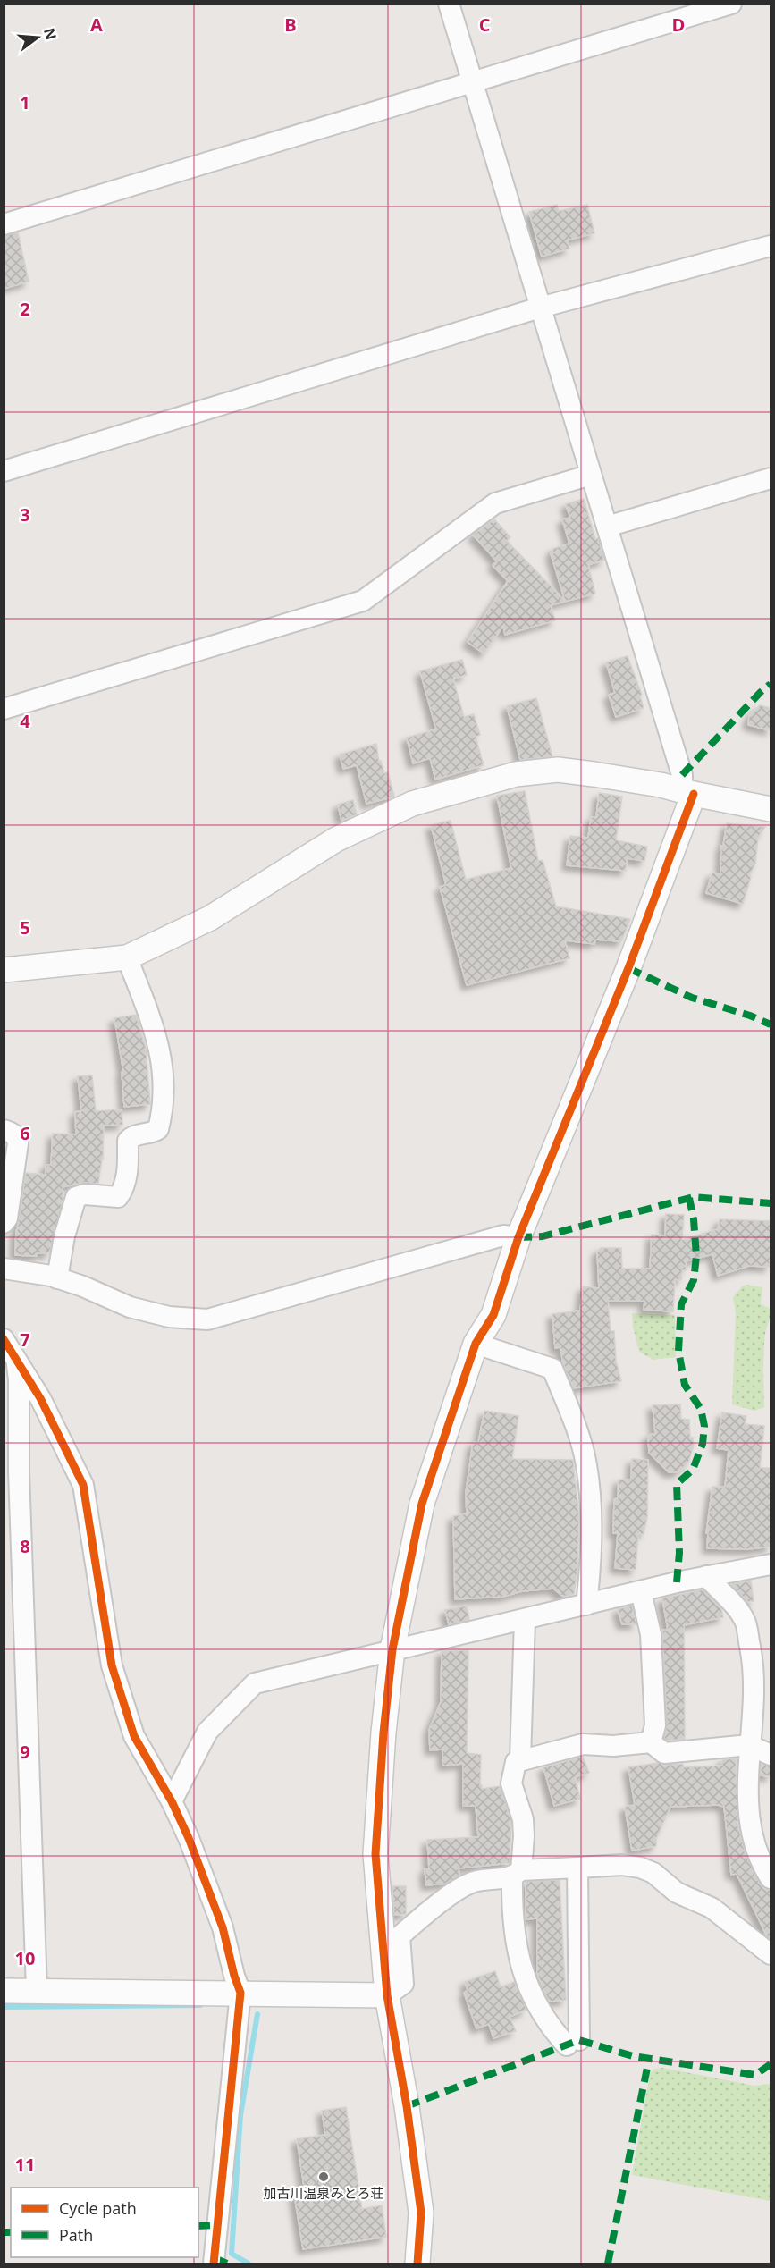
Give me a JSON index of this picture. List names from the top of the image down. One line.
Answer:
{"places":["加古川温泉みとろ荘"],"legend":["Cycle path","Path"],"north":"right","grid":{"columns":["A","B","C","D"],"rows":["1","2","3","4","5","6","7","8","9","10","11"]}}
